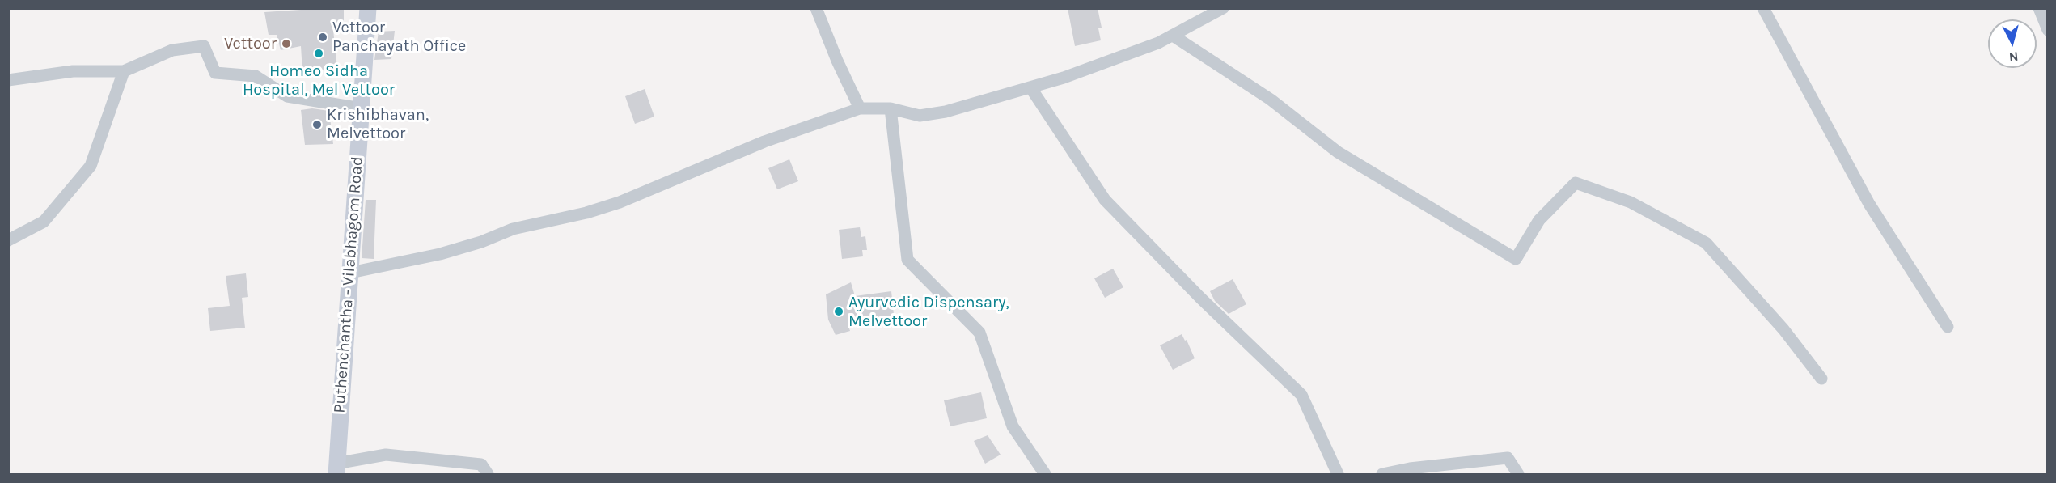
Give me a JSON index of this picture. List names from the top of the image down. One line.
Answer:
{"streets":{"main road":["Puthenchantha - Vilabhagom Road"]},"places":["Vettoor Panchayath Office","Vettoor","Homeo Sidha Hospital, Mel Vettoor","Krishibhavan, Melvettoor","Ayurvedic Dispensary, Melvettoor"],"north":"bottom"}
